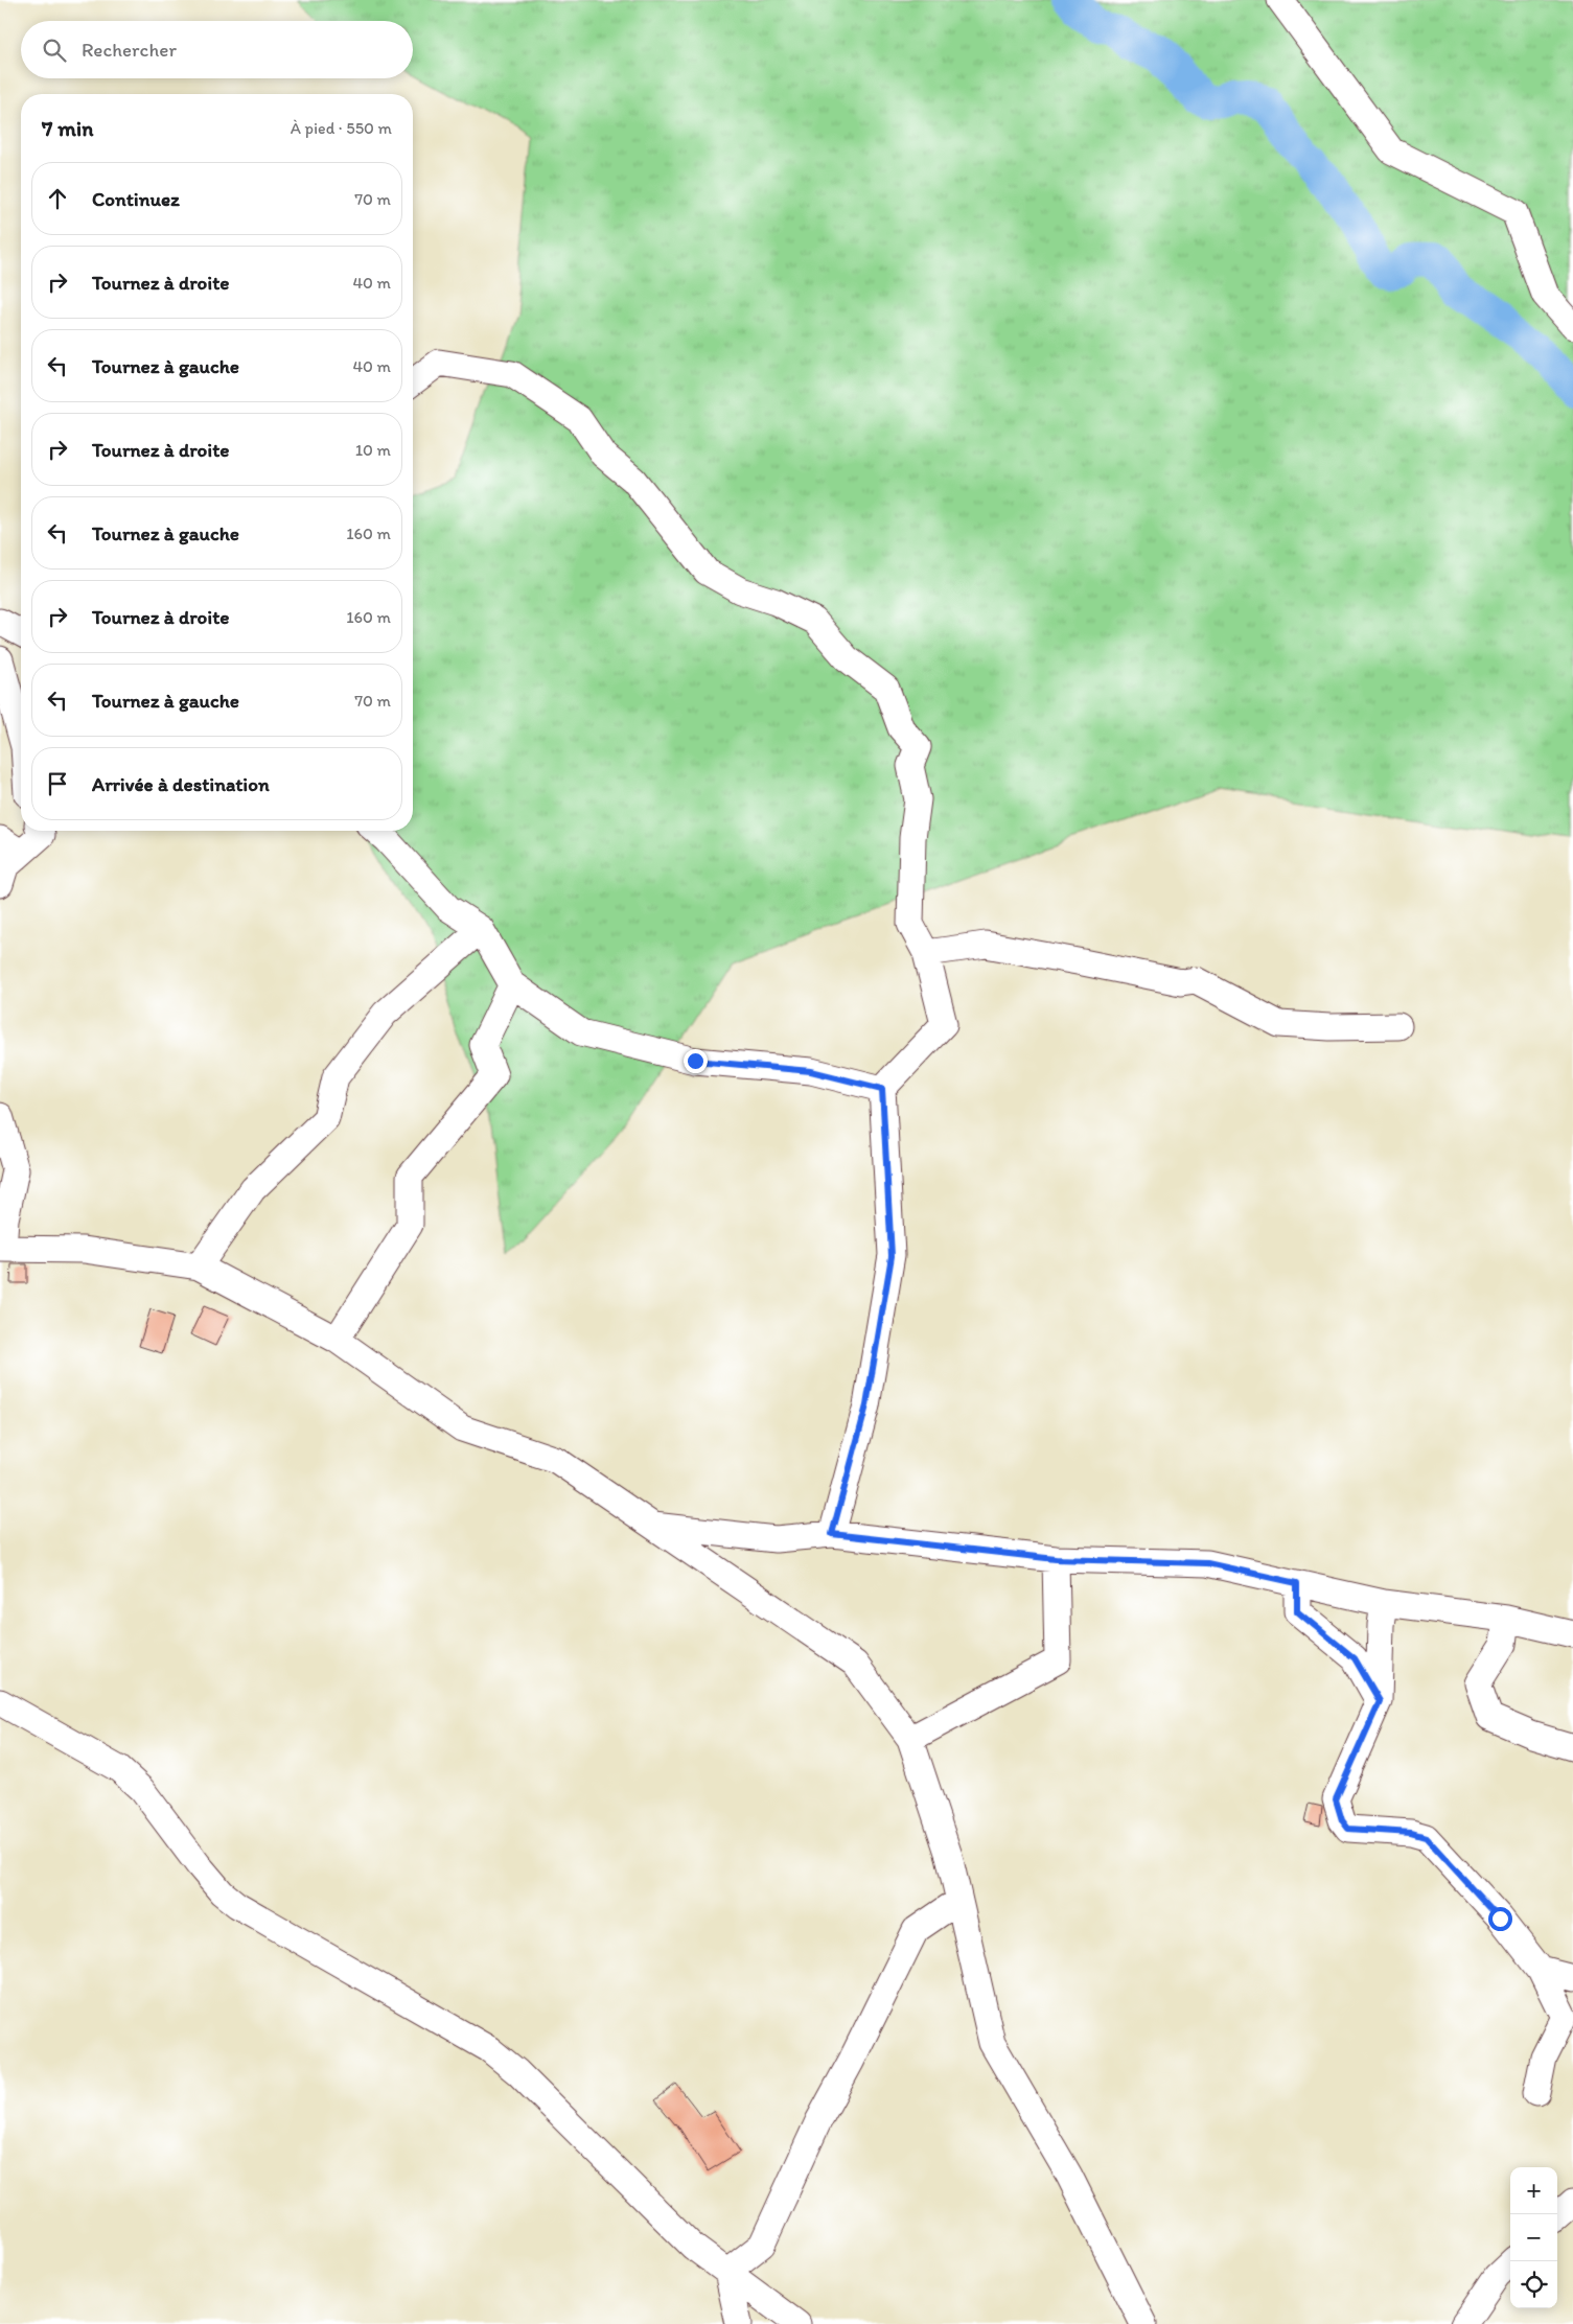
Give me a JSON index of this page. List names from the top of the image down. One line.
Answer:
{"page":{"search":"Rechercher","heading":["7 min","À pied · 550 m"],"list":[["Continuez","70 m"],["Tournez à droite","40 m"],["Tournez à gauche","40 m"],["Tournez à droite","10 m"],["Tournez à gauche","160 m"],["Tournez à droite","160 m"],["Tournez à gauche","70 m"],"Arrivée à destination"],"map_buttons":["+","−"]}}
